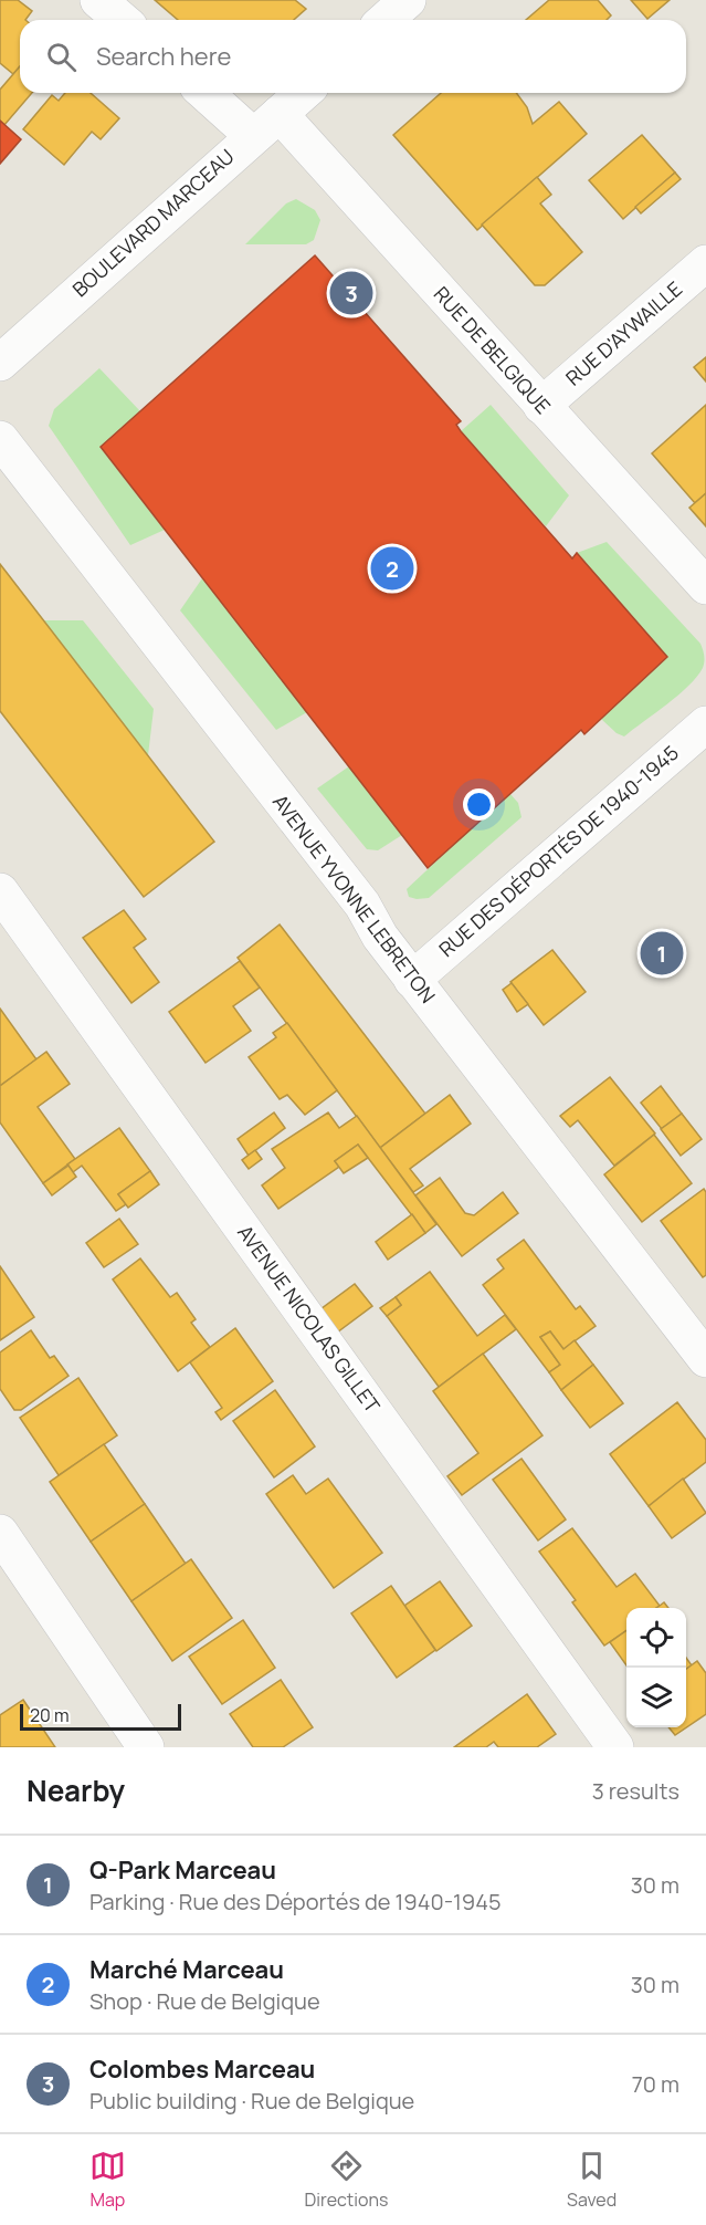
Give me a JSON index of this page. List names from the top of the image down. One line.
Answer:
{"streets":{"street":["BOULEVARD MARCEAU","RUE D'AYWAILLE","RUE DE BELGIQUE","RUE DES DÉPORTÉS DE 1940-1945","AVENUE YVONNE LEBRETON","AVENUE NICOLAS GILLET"]},"crossings":[["BOULEVARD MARCEAU","RUE DE BELGIQUE"],["RUE D'AYWAILLE","RUE DE BELGIQUE"],["RUE DES DÉPORTÉS DE 1940-1945","AVENUE YVONNE LEBRETON"]],"scale_bar":"20 m","page":{"search":"Search here","pins":["3","2","1"],"scale":"20 m","heading":["Nearby","3 results"],"list":[{"mark":"1","name":"Q-Park Marceau","note":"Parking · Rue des Déportés de 1940-1945","value":"30 m"},{"mark":"2","name":"Marché Marceau","note":"Shop · Rue de Belgique","value":"30 m"},{"mark":"3","name":"Colombes Marceau","note":"Public building · Rue de Belgique","value":"70 m"}],"nav":["Map","Directions","Saved"]}}
